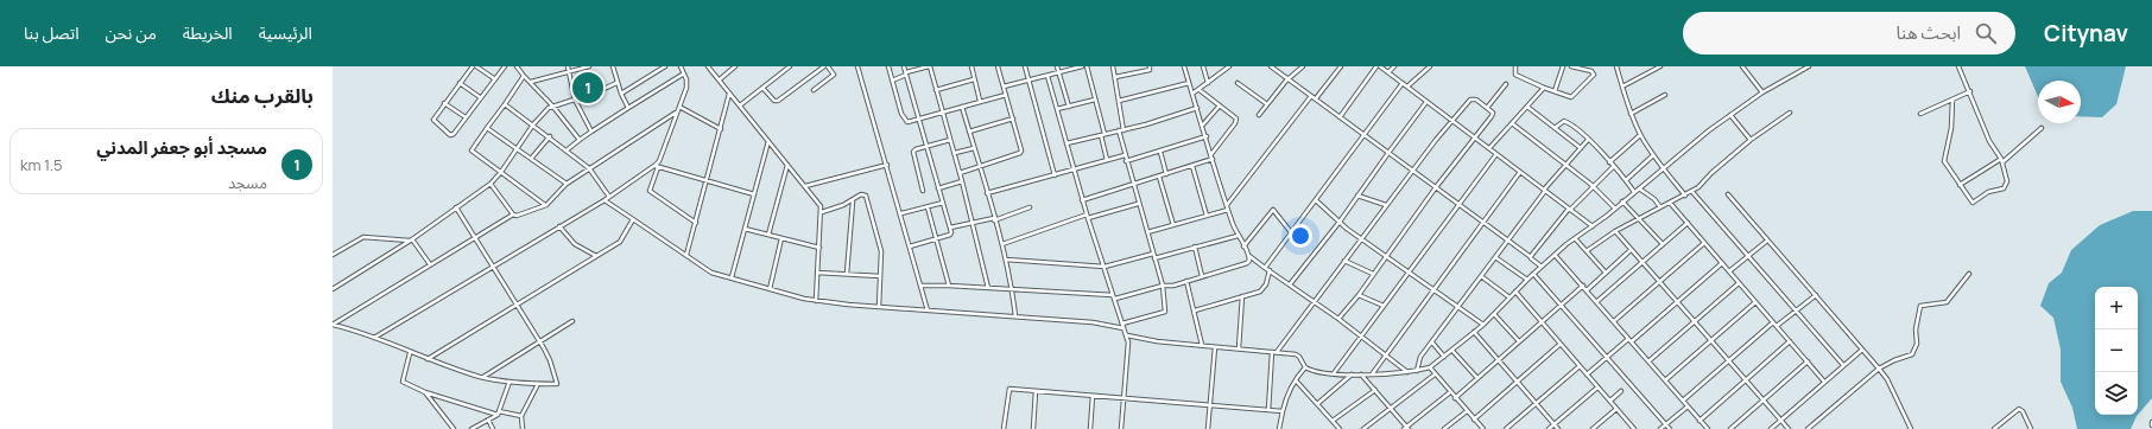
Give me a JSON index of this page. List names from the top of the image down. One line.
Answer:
{"north":"right","page":{"header":"Citynav","search":"ابحث هنا","nav":["الرئيسية","الخريطة","من نحن","اتصل بنا"],"heading":"بالقرب منك","pins":"1","list":[{"mark":"1","name":"مسجد أبو جعفر المدني","note":"مسجد","value":"1.5 km"}],"map_buttons":["+","−"]}}
